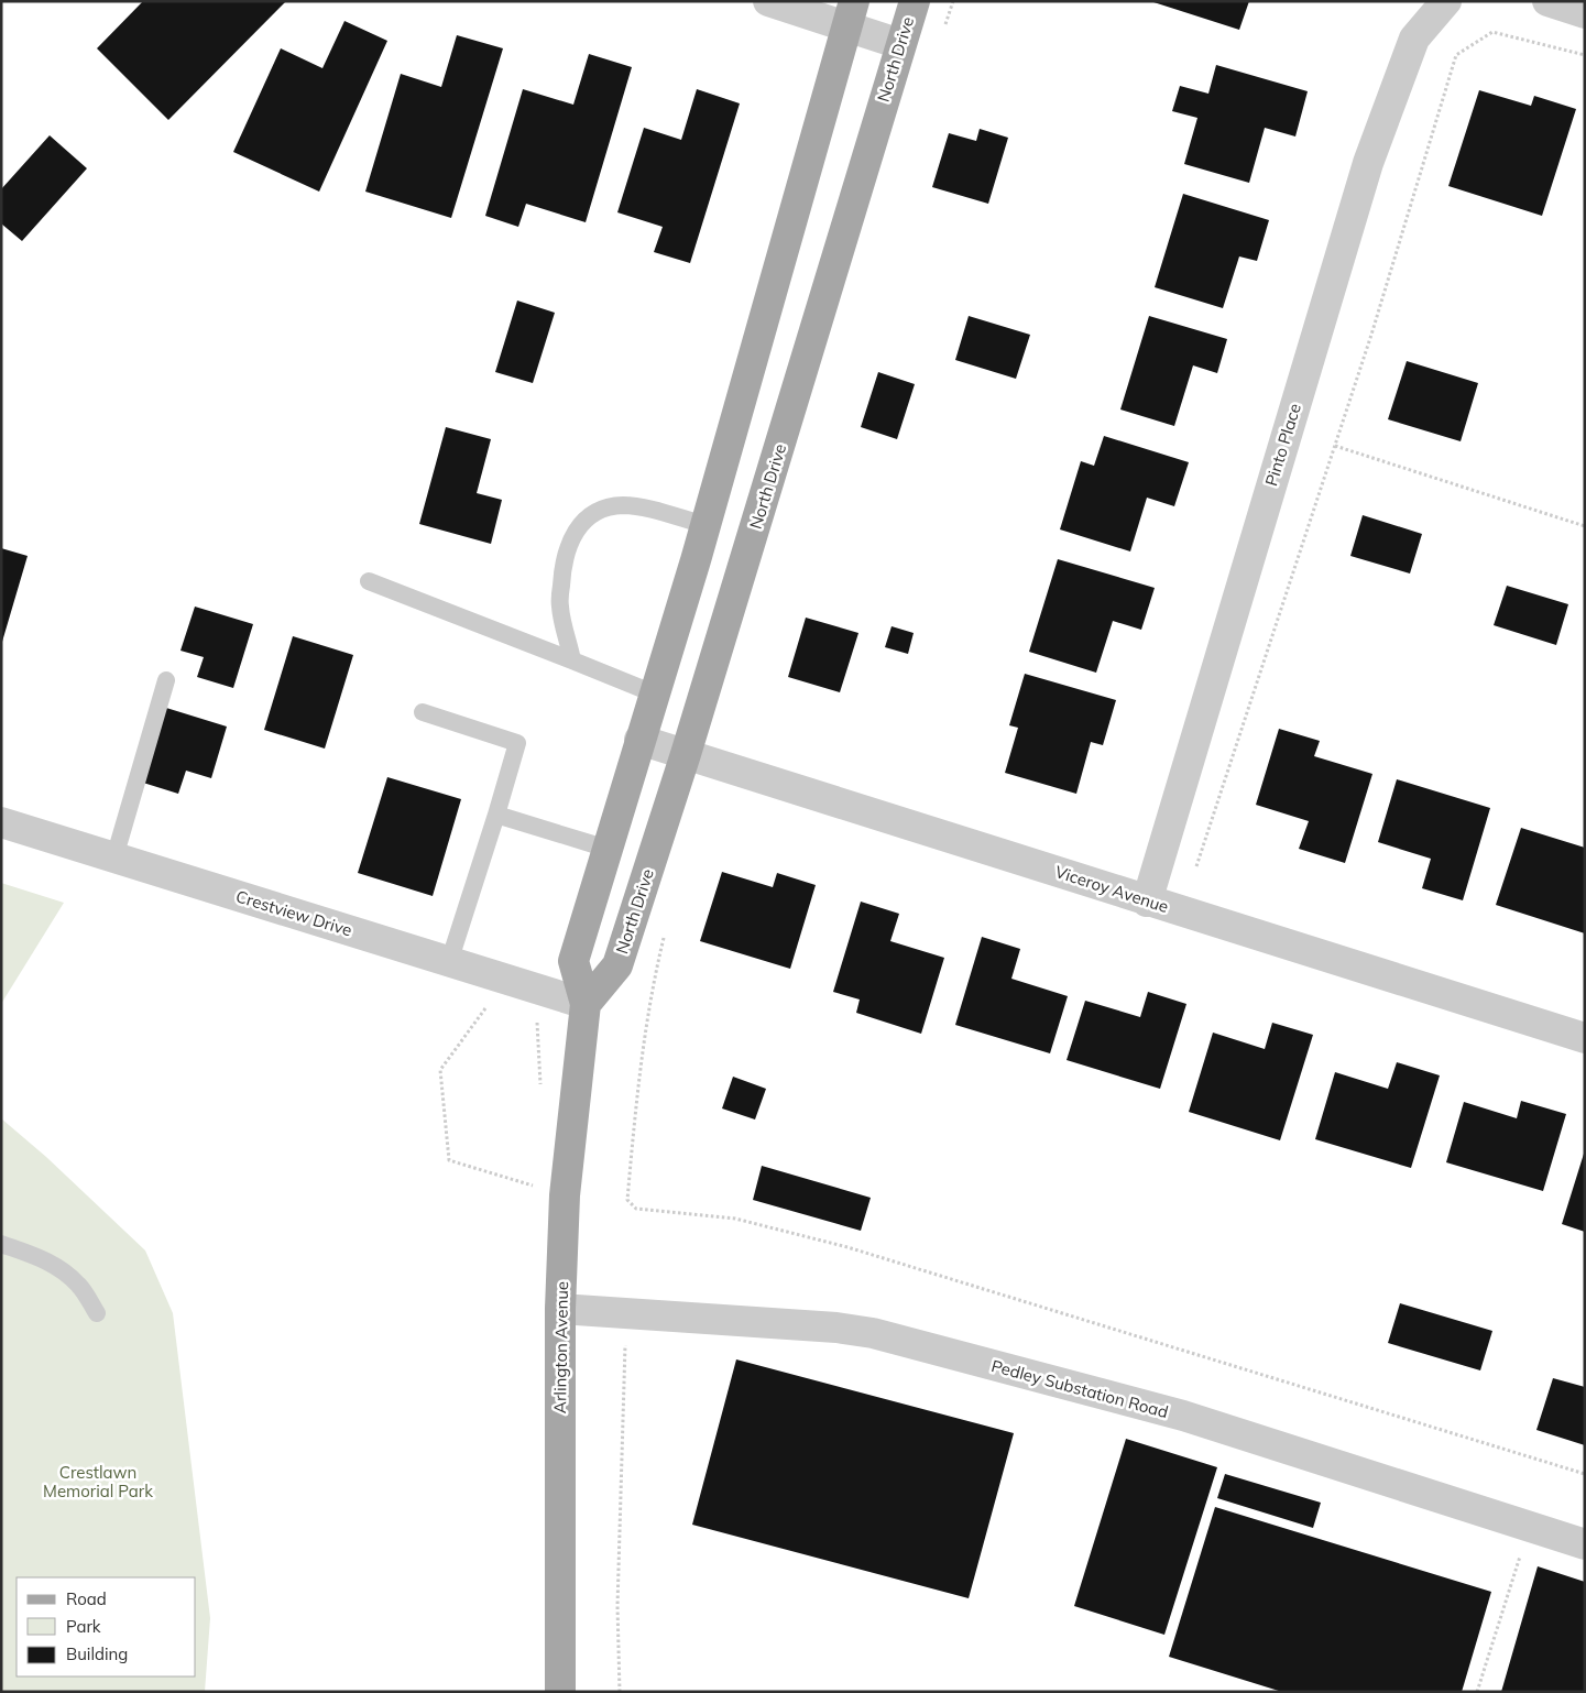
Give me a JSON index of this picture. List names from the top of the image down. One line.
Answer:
{"streets":{"main road":["North Drive","Arlington Avenue"],"street":["Pinto Place","Viceroy Avenue","Crestview Drive","Pedley Substation Road"]},"crossings":[["North Drive","Viceroy Avenue"],["North Drive","Crestview Drive"],["North Drive","Arlington Avenue"],["Pinto Place","Viceroy Avenue"],["Crestview Drive","Arlington Avenue"],["Arlington Avenue","Pedley Substation Road"]],"parks":["Crestlawn Memorial Park"],"legend":["Road","Park","Building"]}
